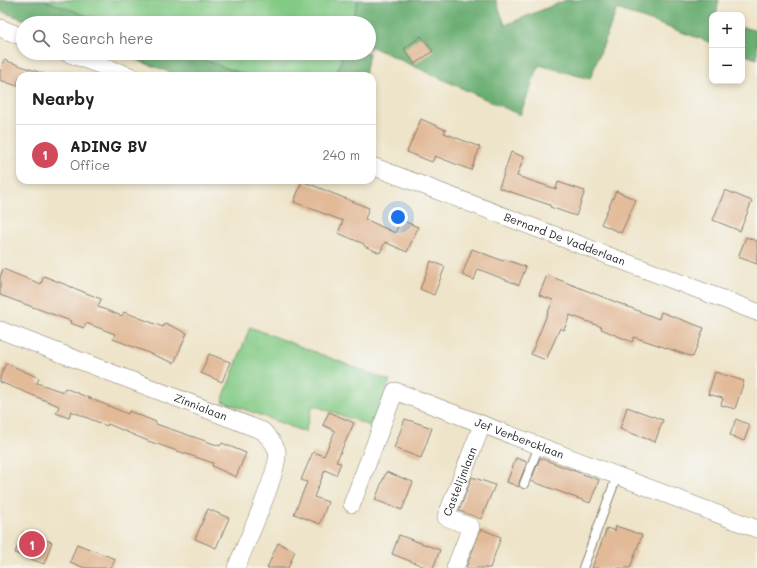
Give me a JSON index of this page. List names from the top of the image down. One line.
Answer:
{"streets":{"street":["Bernard De Vadderlaan","Zinnialaan","Jef Verbercklaan","Castelijmlaan"]},"crossings":[["Jef Verbercklaan","Castelijmlaan"]],"page":{"map_buttons":["+","−"],"search":"Search here","heading":"Nearby","list":[{"mark":"1","name":"ADING BV","note":"Office","value":"240 m"}],"pins":"1"}}
